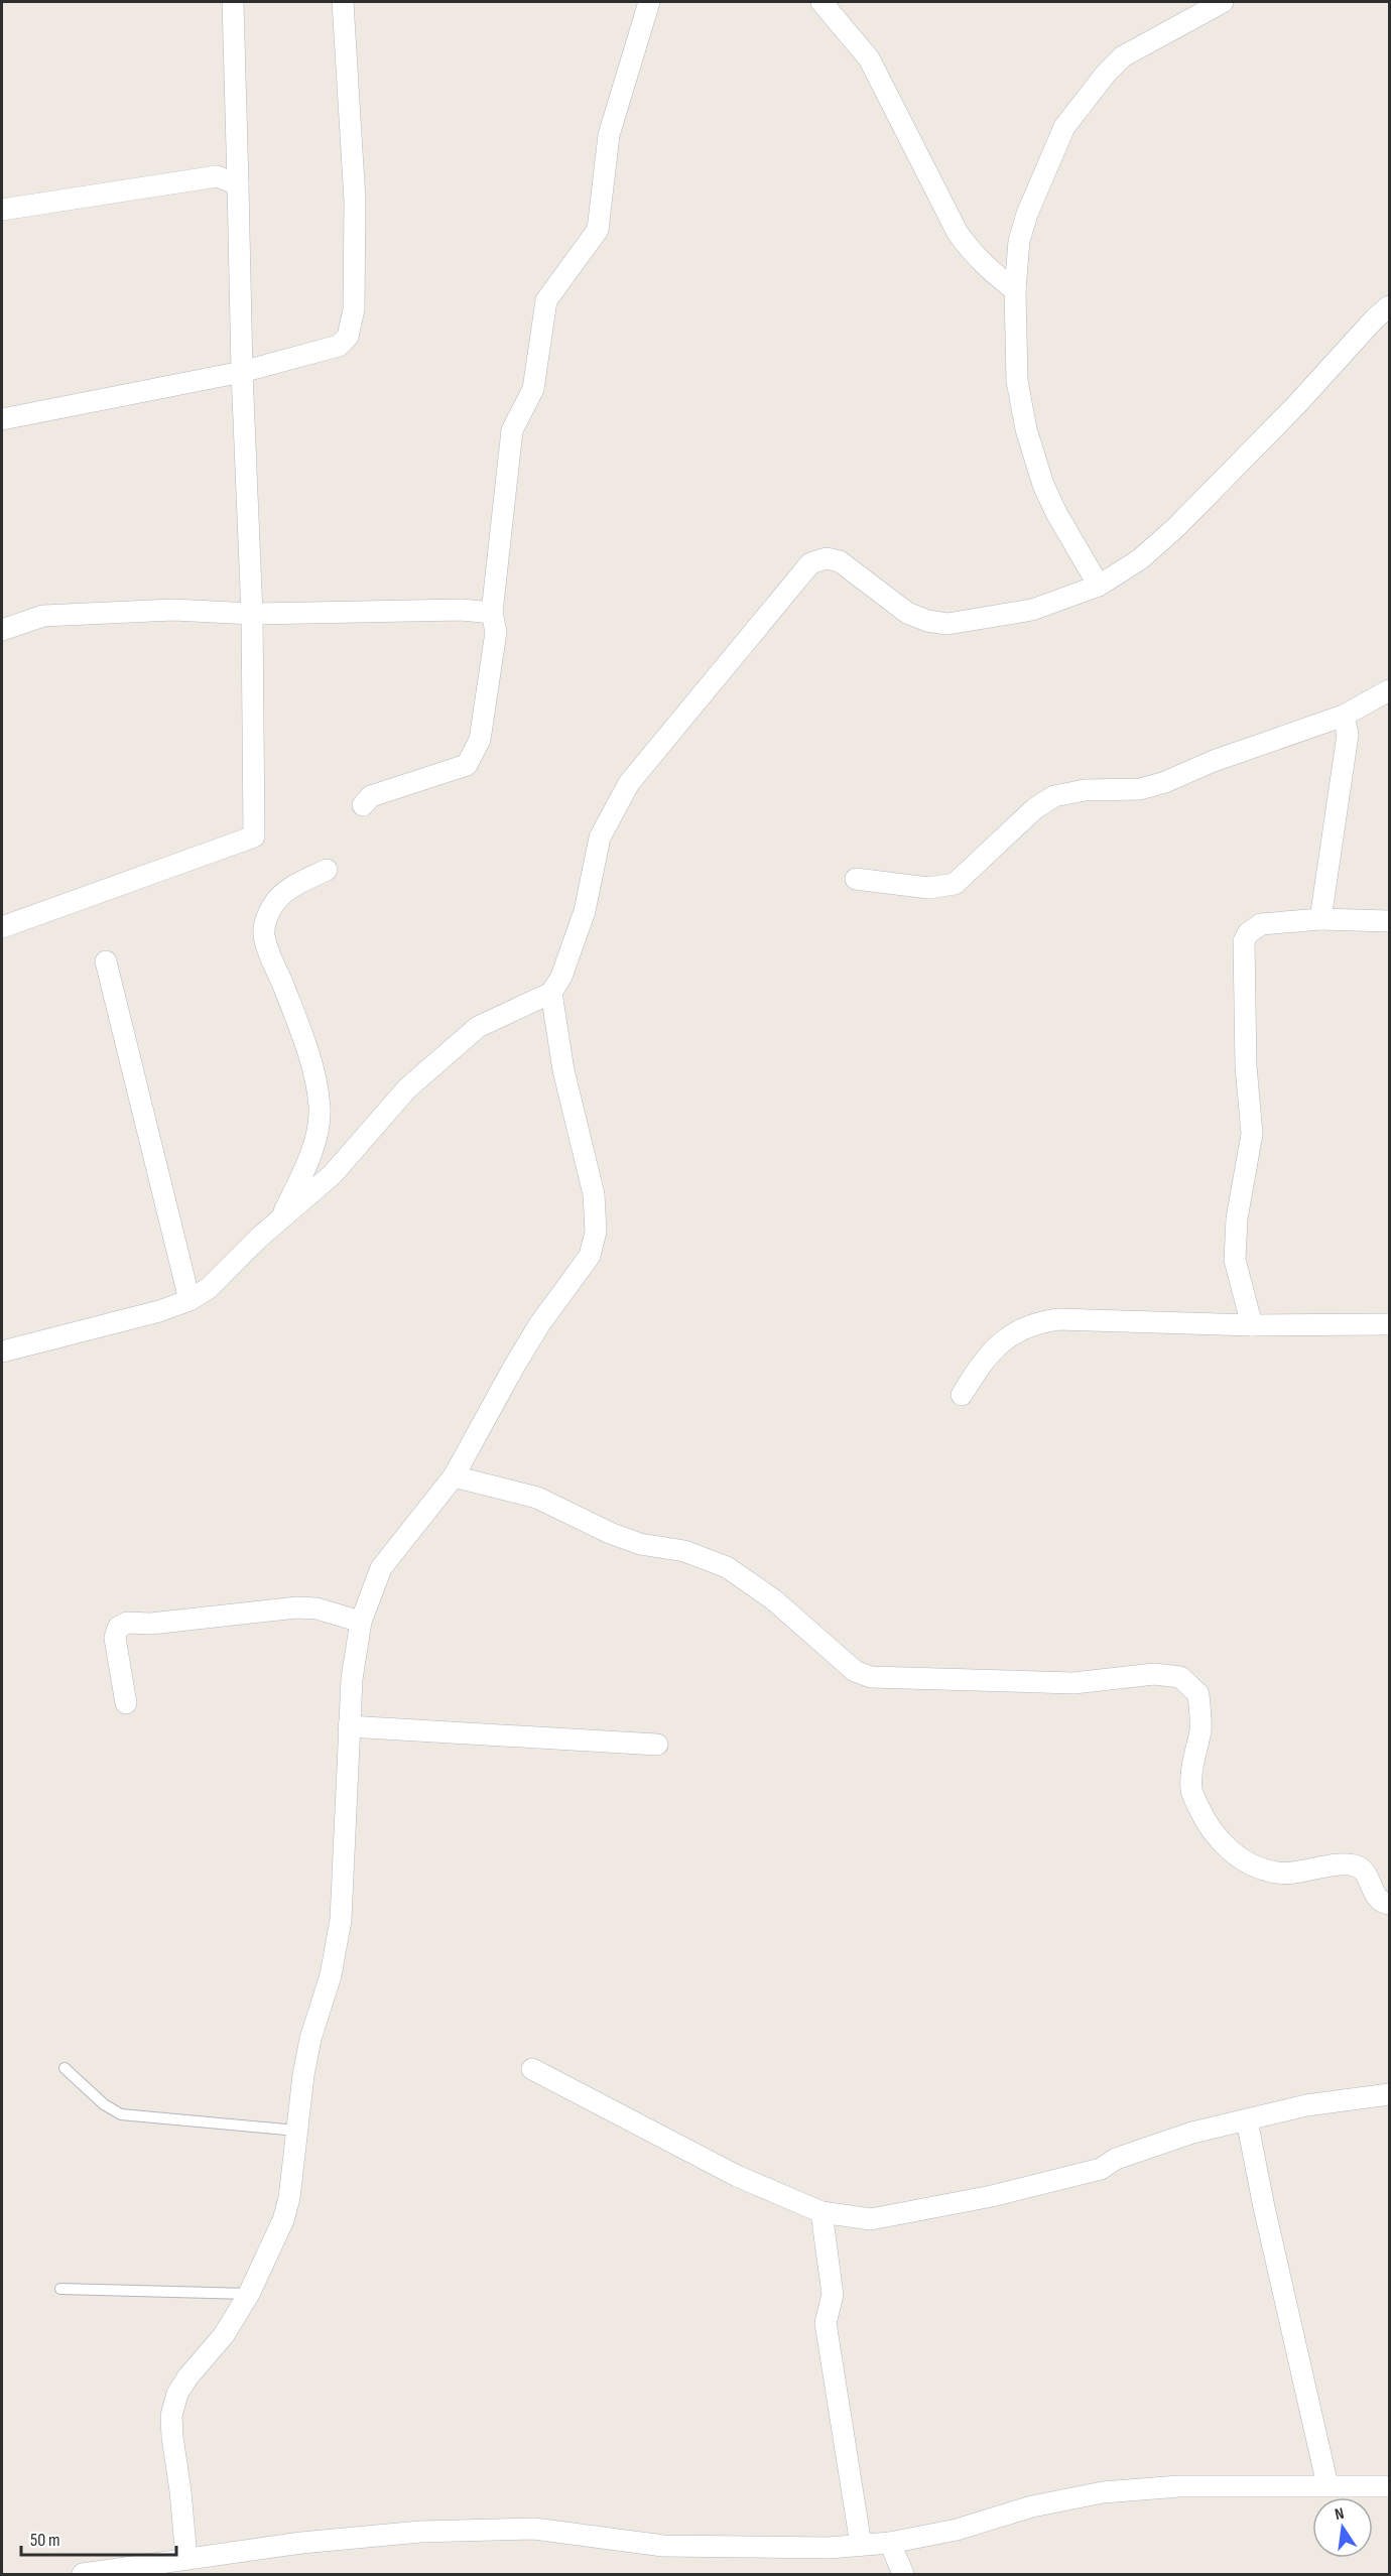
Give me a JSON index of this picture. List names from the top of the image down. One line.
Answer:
{"scale_bar":"50 m","north":"top"}
